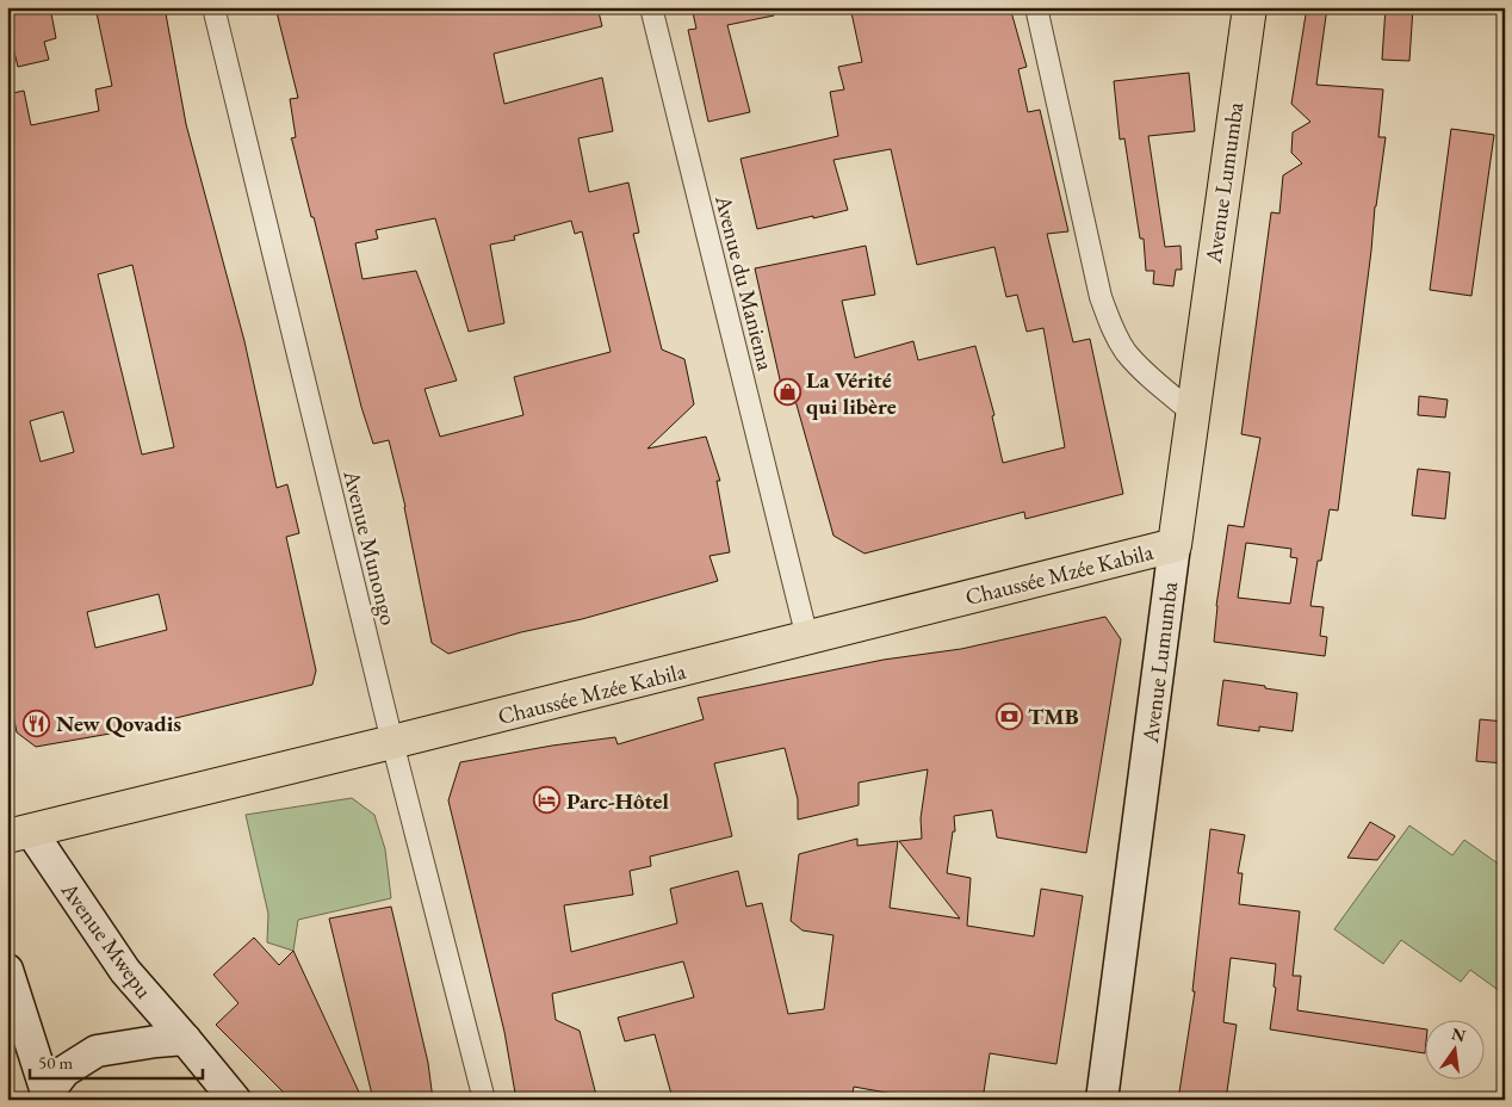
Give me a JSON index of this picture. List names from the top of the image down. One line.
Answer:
{"streets":{"highway":["Avenue Lumumba","Chaussée Mzée Kabila"],"main road":["Avenue Mwepu"],"street":["Avenue du Maniema","Avenue Munongo"]},"crossings":[["Avenue Lumumba","Chaussée Mzée Kabila"],["Avenue du Maniema","Chaussée Mzée Kabila"],["Avenue Munongo","Chaussée Mzée Kabila"],["Chaussée Mzée Kabila","Avenue Mwepu"]],"places":{"shop":["La Vérité qui libère"],"bank":["TMB"],"restaurant":["New Qovadis"],"hotel":["Parc-Hôtel"]},"scale_bar":"50 m","north":"top"}
